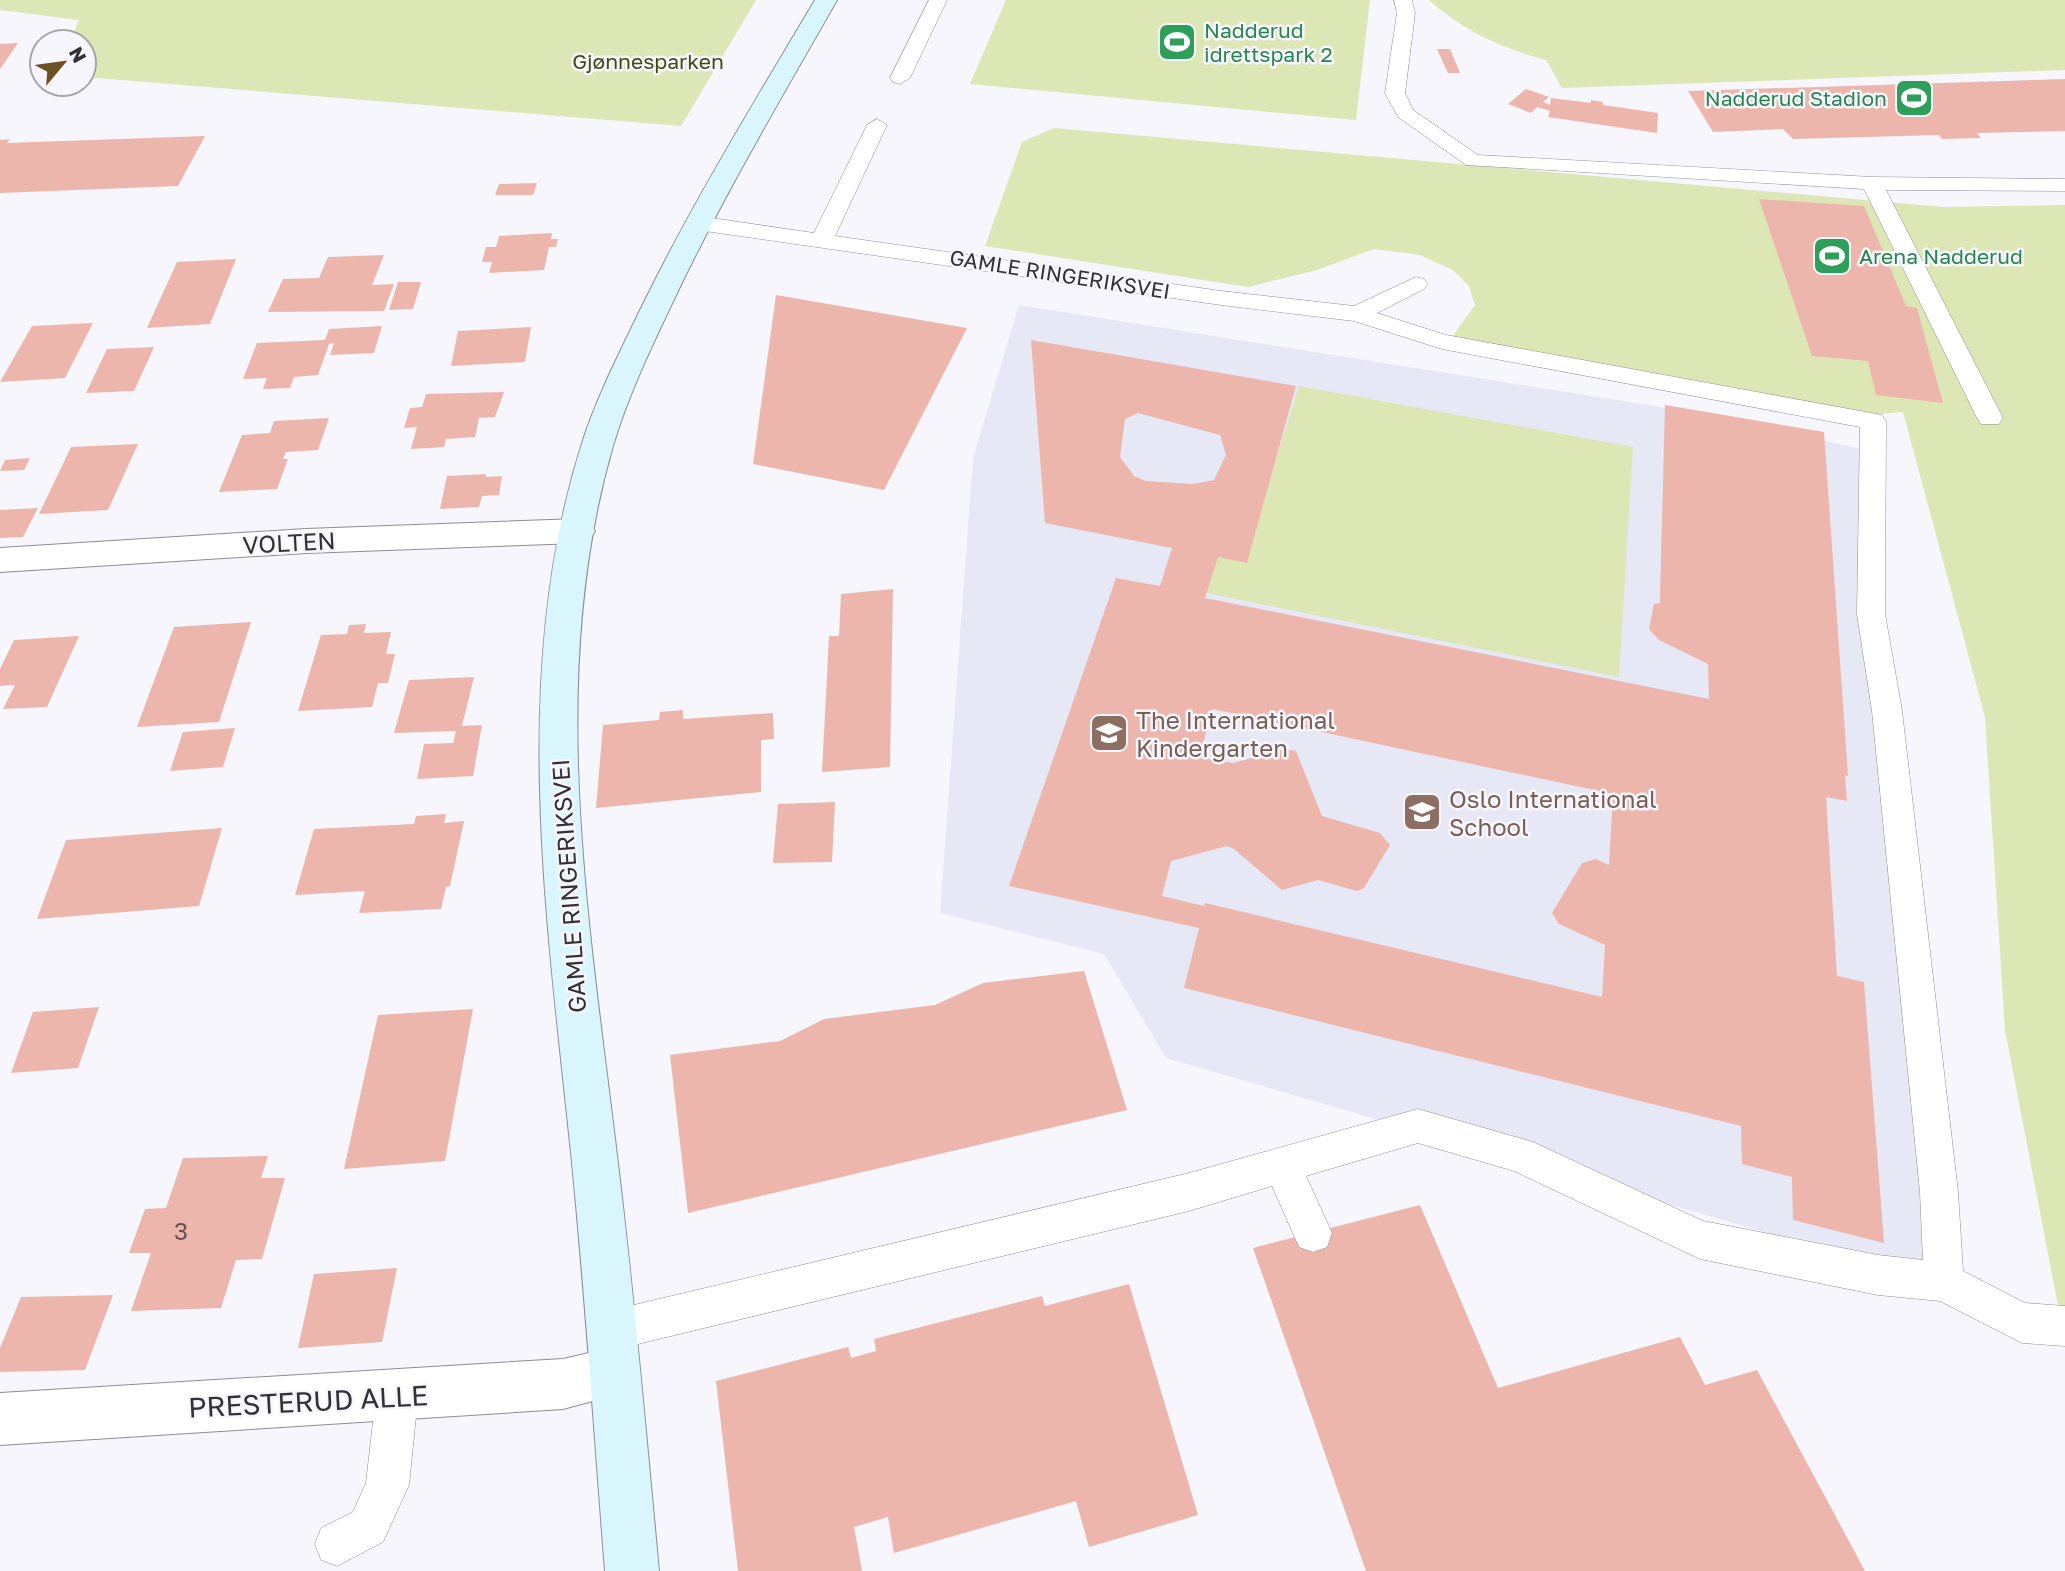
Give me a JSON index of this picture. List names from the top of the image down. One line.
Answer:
{"streets":{"main road":["GAMLE RINGERIKSVEI"],"street":["VOLTEN","PRESTERUD ALLE"]},"crossings":[["GAMLE RINGERIKSVEI","VOLTEN"],["GAMLE RINGERIKSVEI","PRESTERUD ALLE"]],"parks":["Gjønnesparken"],"places":{"sports":["Nadderud idrettspark 2","Nadderud Stadion","Arena Nadderud"],"school or university":["The International Kindergarten","Oslo International School"]},"house_numbers":["3"],"north":"top right"}
